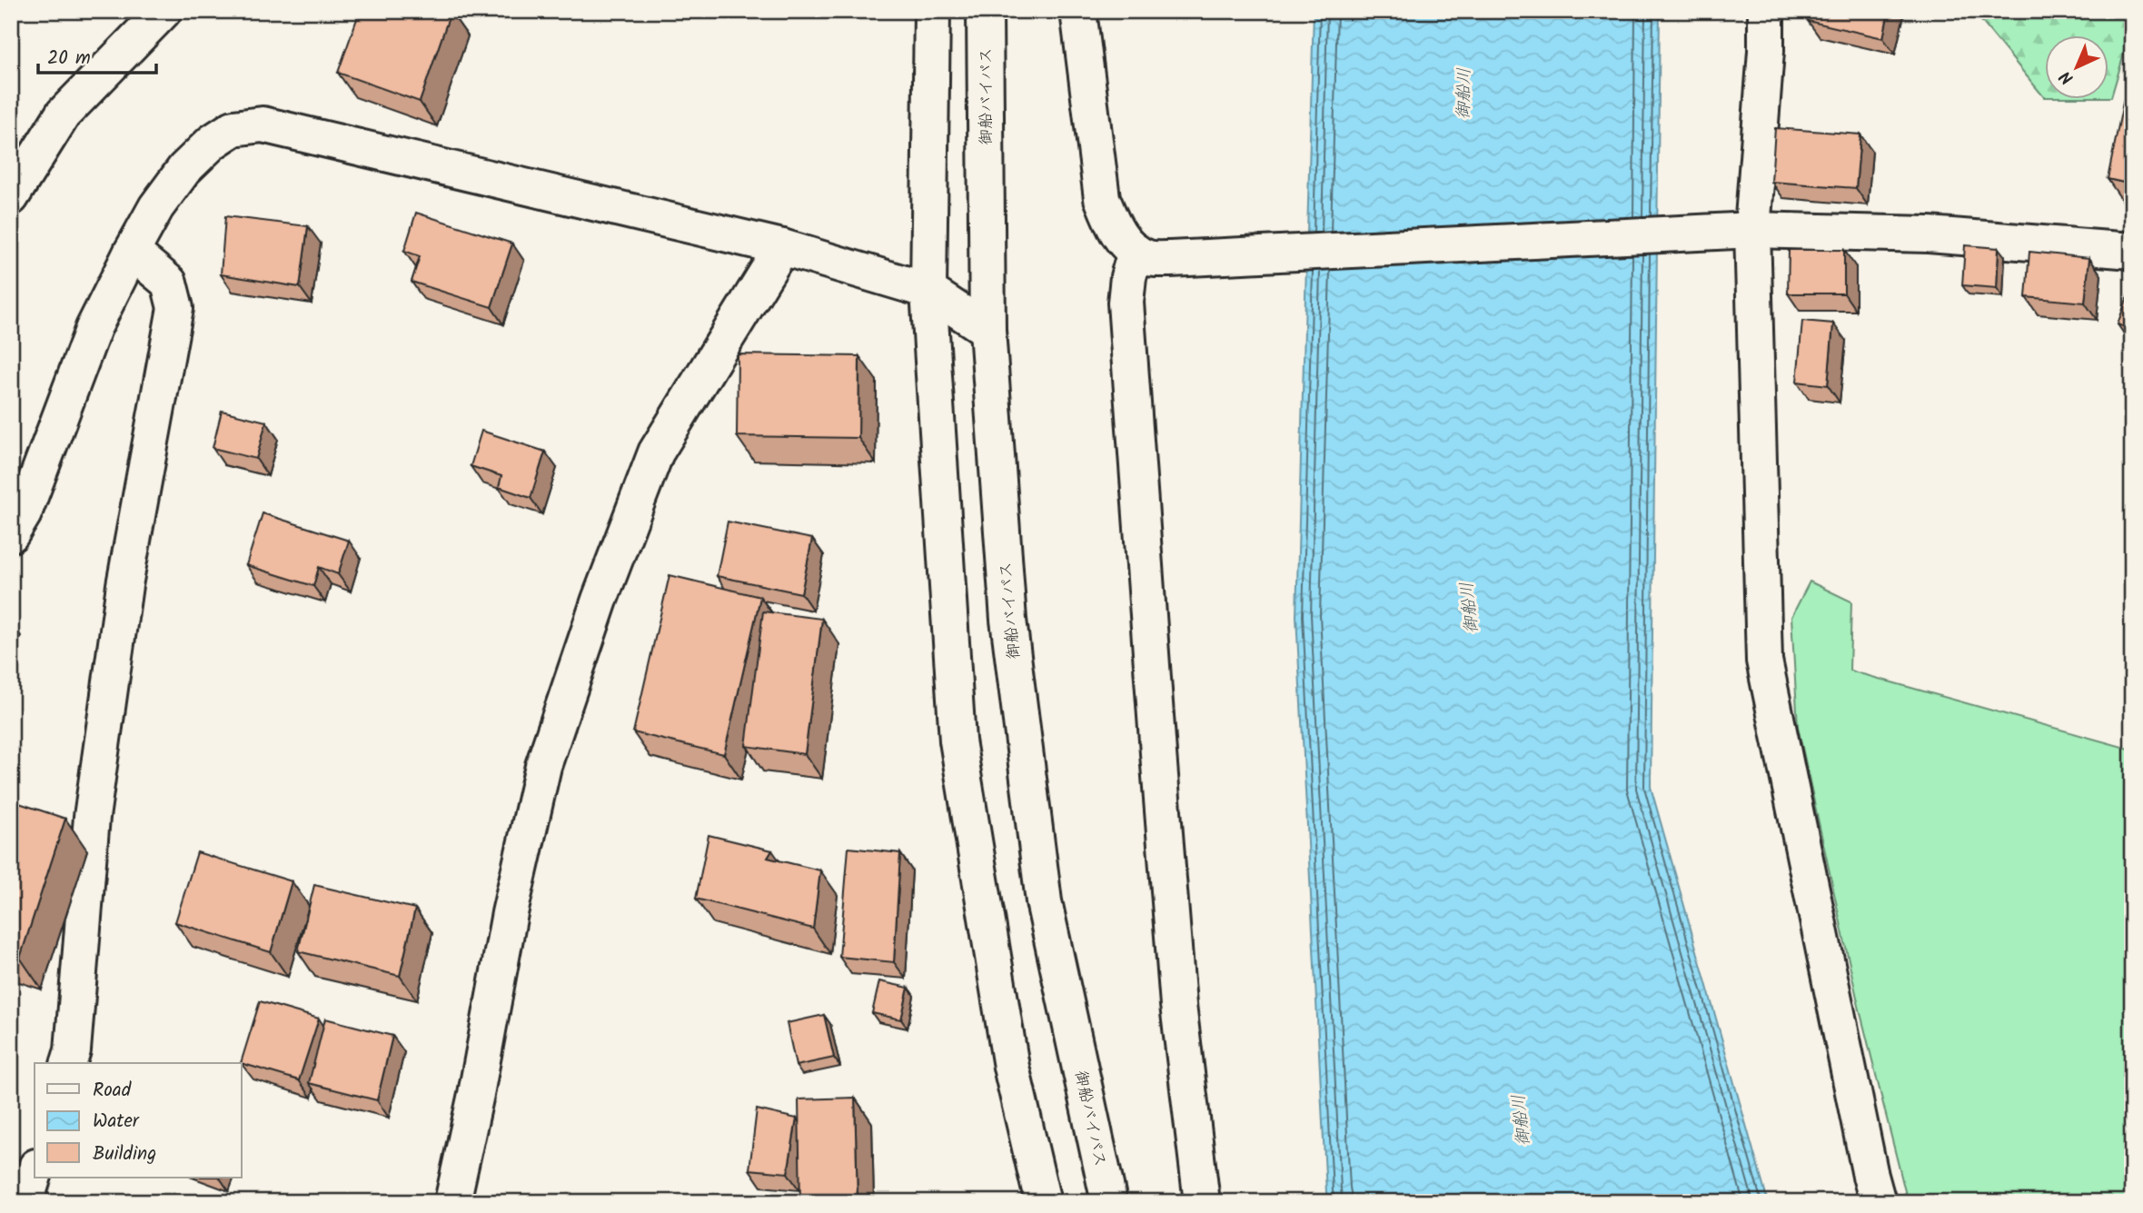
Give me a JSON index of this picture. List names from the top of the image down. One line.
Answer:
{"streets":{"main road":["御船バイパス"]},"water":["御船川"],"legend":["Road","Water","Building"],"scale_bar":"20 m","north":"bottom left"}
